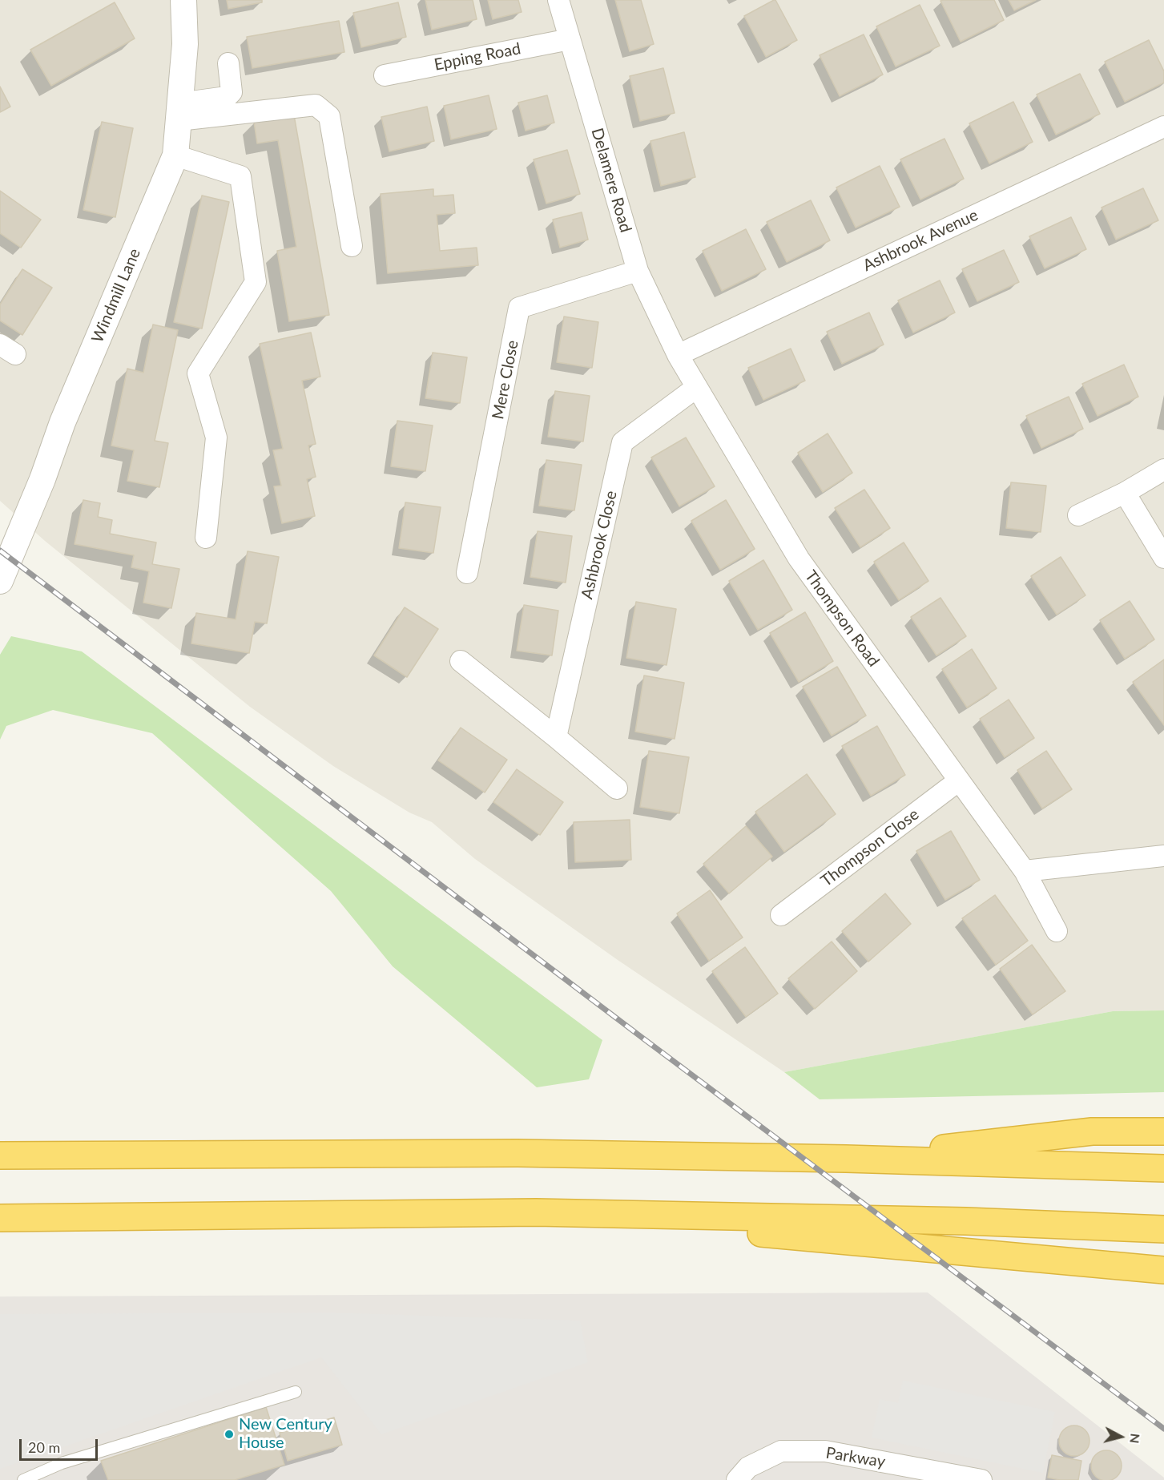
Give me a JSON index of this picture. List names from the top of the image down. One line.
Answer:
{"streets":{"street":["Epping Road","Delamere Road","Ashbrook Avenue","Windmill Lane","Mere Close","Ashbrook Close","Thompson Road","Thompson Close","Parkway"]},"crossings":[["Epping Road","Delamere Road"],["Delamere Road","Ashbrook Avenue"],["Delamere Road","Mere Close"],["Delamere Road","Thompson Road"],["Ashbrook Avenue","Thompson Road"],["Ashbrook Close","Thompson Road"],["Thompson Road","Thompson Close"]],"places":["New Century House"],"scale_bar":"20 m","north":"right"}
